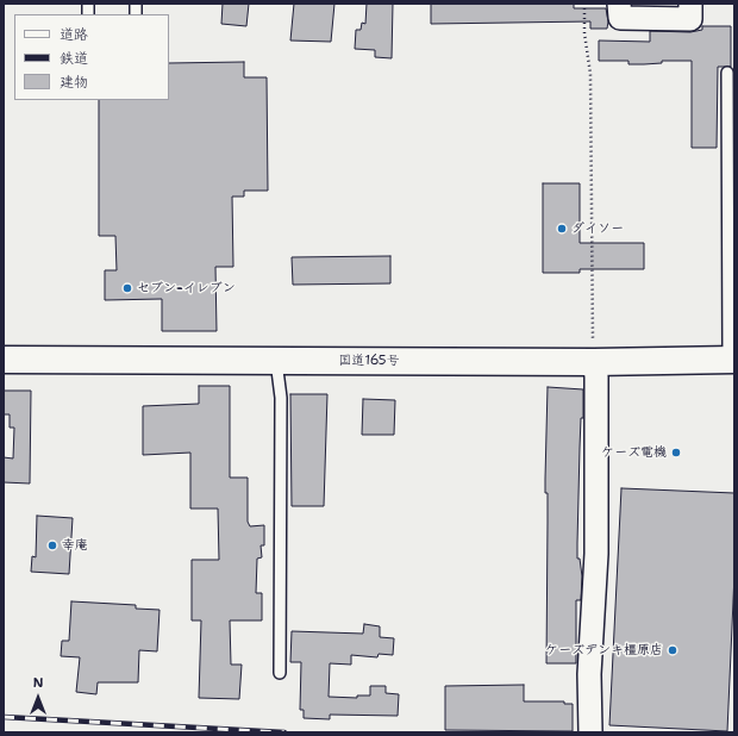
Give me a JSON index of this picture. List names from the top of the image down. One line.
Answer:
{"streets":{"highway":["国道165号"]},"places":["ダイソー","セブン-イレブン","ケーズ電機","幸庵","ケーズデンキ橿原店"],"legend":["道路","鉄道","建物"],"north":"top"}
